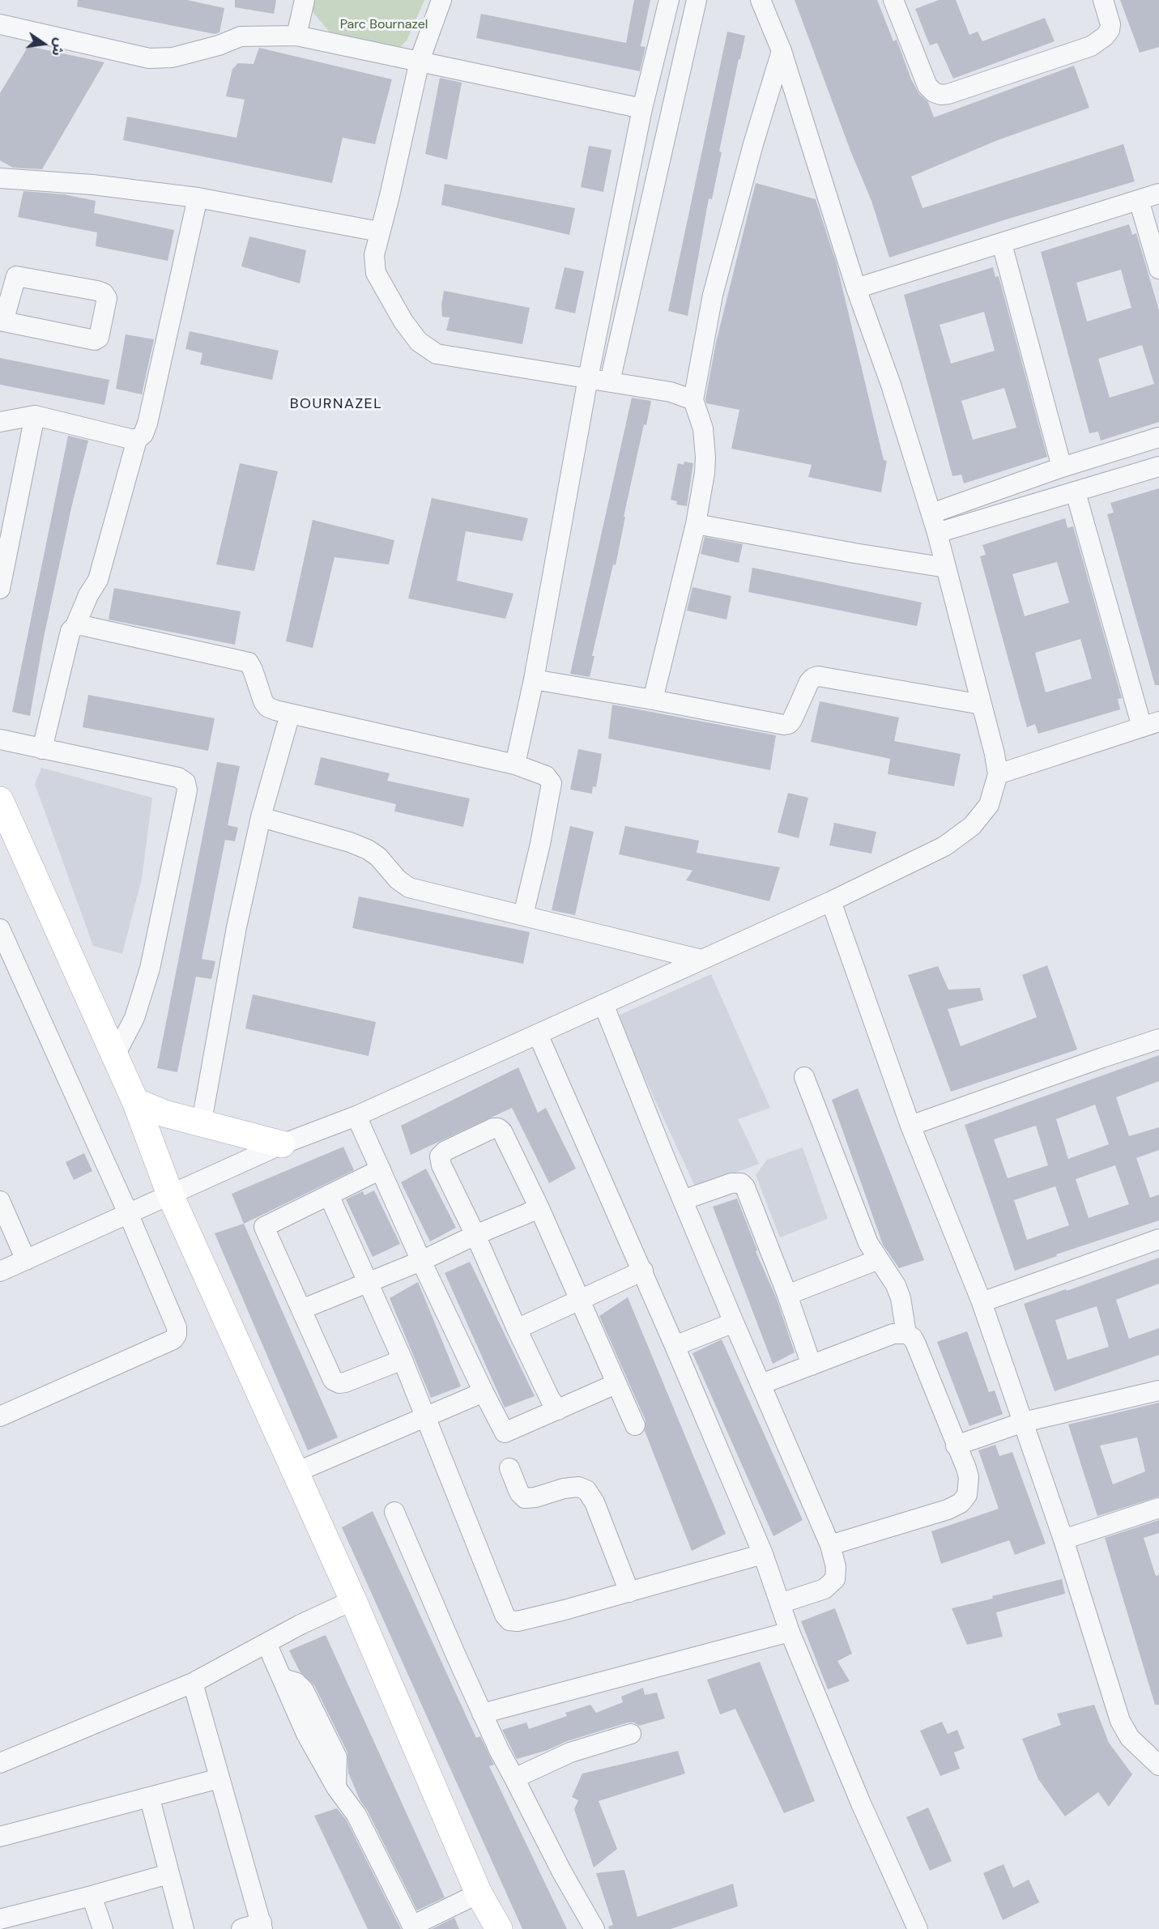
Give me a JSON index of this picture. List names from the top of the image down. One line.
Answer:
{"districts":["BOURNAZEL"],"parks":["Parc Bournazel"],"north":"right"}
